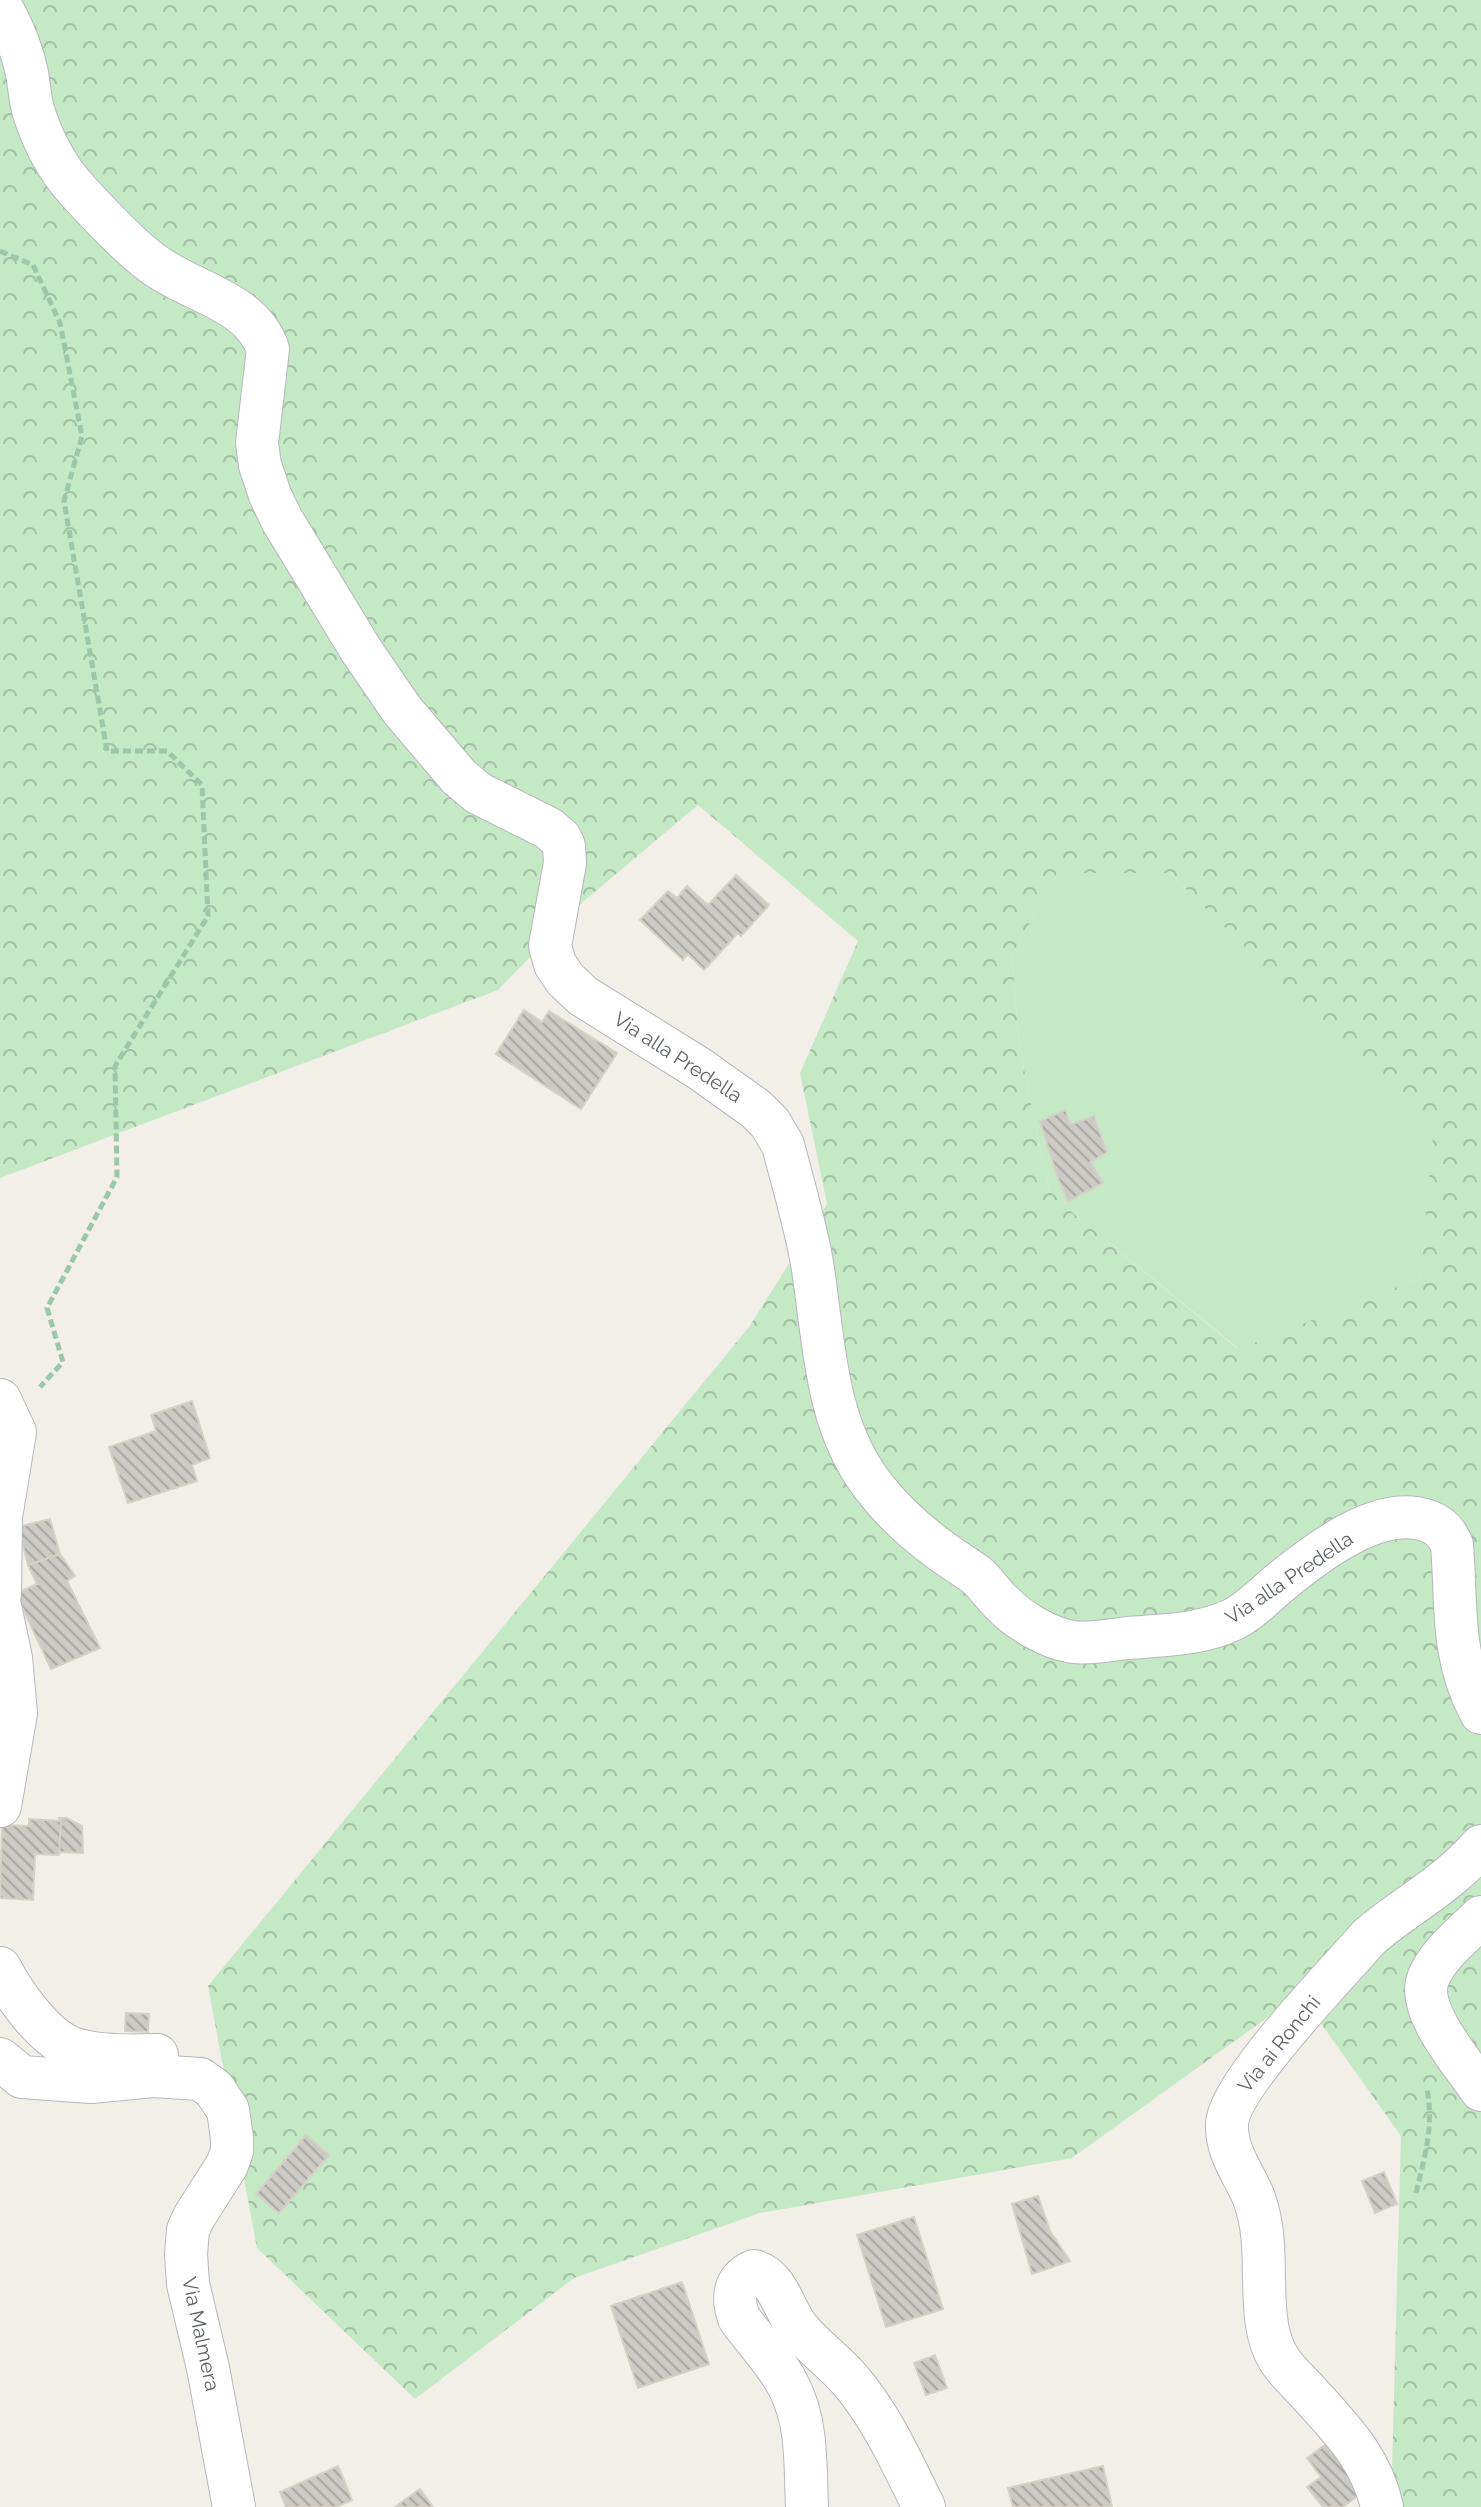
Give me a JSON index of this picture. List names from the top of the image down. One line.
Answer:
{"streets":{"street":["Via alla Predella","Via ai Ronchi","Via Malmera"]}}
